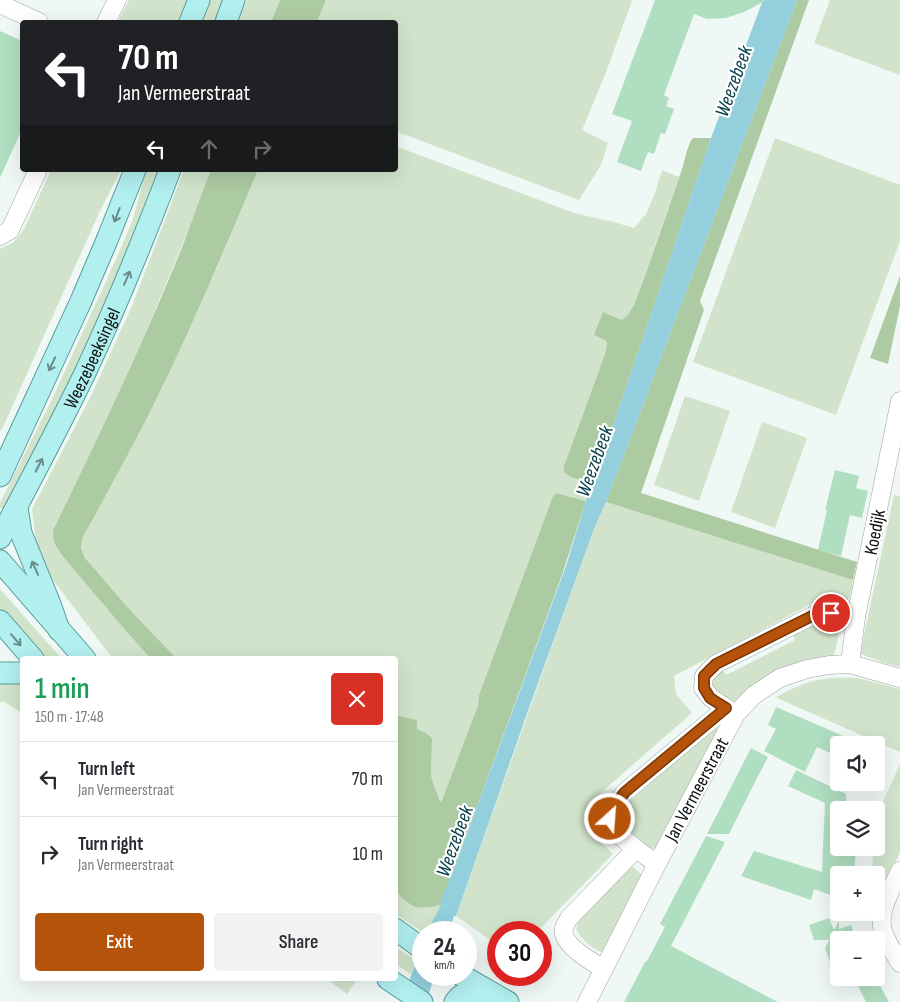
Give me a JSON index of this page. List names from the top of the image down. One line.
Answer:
{"streets":{"main road":["Weezebeeksingel"],"street":["Koedijk","Jan Vermeerstraat"]},"crossings":[["Koedijk","Jan Vermeerstraat"]],"water":["Weezebeek"],"page":{"turn":["70 m","Jan Vermeerstraat"],"heading":["1 min","150 m · 17:48"],"map_buttons":["+","−"],"list":[{"name":"Turn left","note":"Jan Vermeerstraat","value":"70 m"},{"name":"Turn right","note":"Jan Vermeerstraat","value":"10 m"}],"buttons":["Exit","Share"],"speed":"24 km/h","limit":"30"}}
